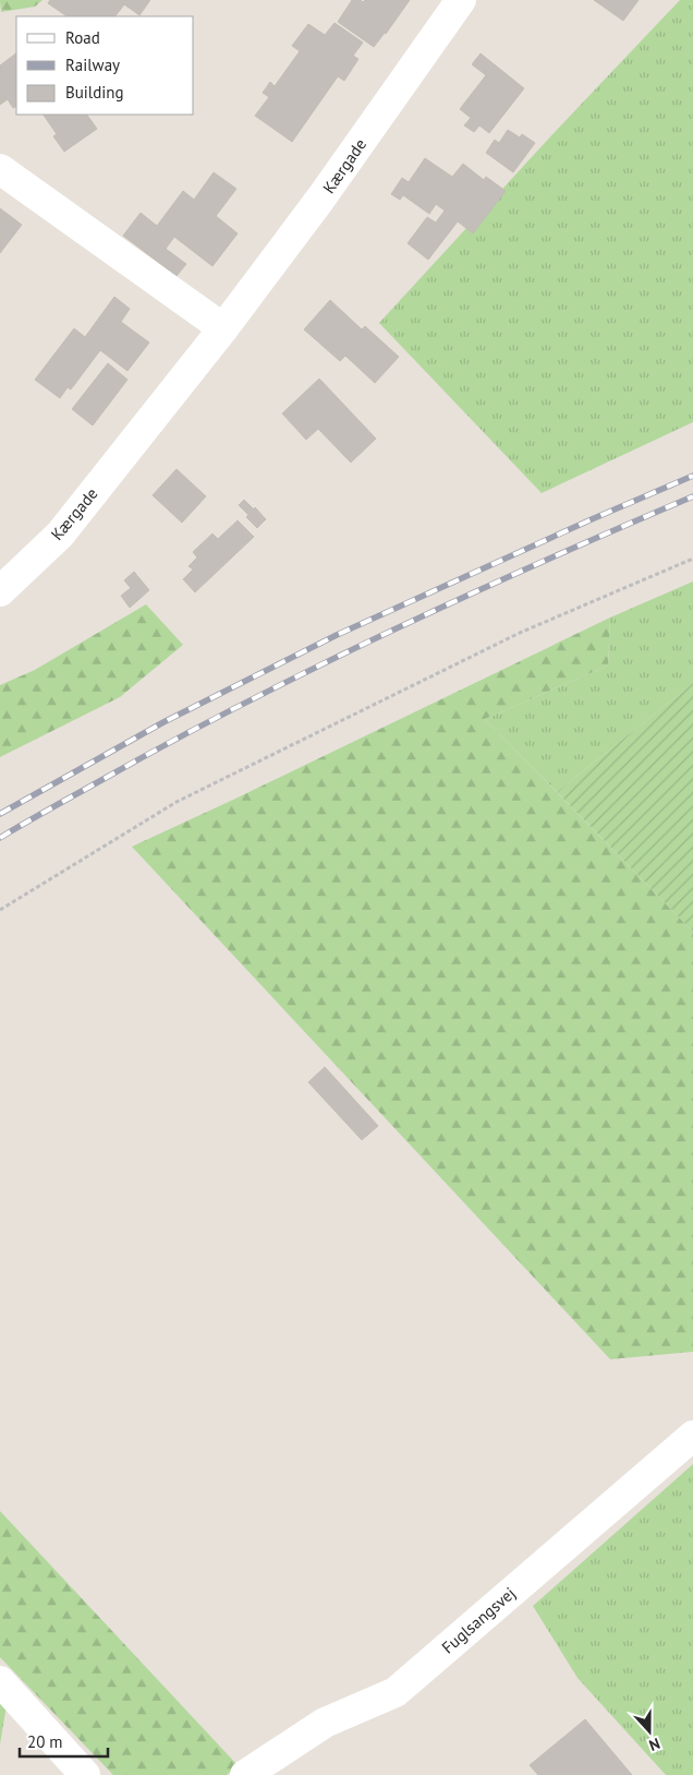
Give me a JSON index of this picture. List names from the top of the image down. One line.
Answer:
{"streets":{"street":["Kærgade","Fuglsangsvej"]},"legend":["Road","Railway","Building"],"scale_bar":"20 m","north":"bottom"}
